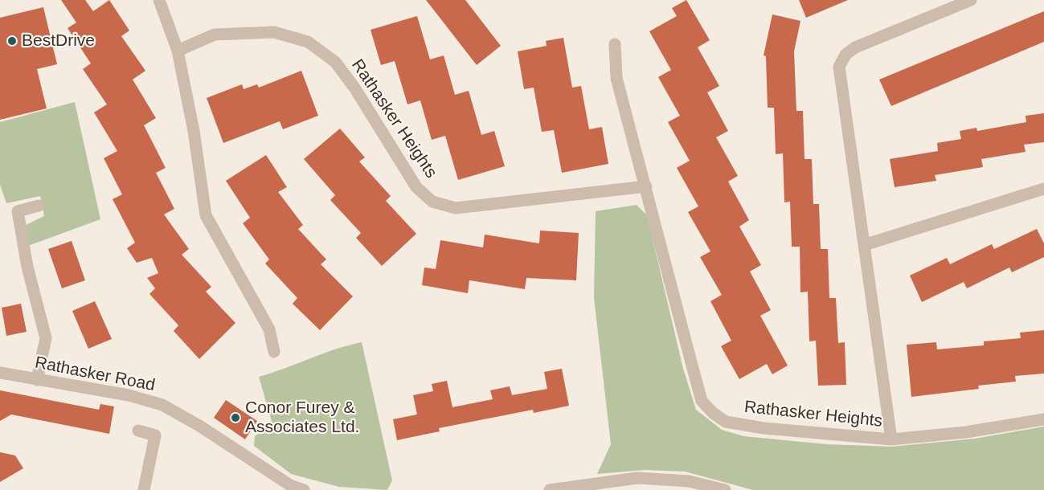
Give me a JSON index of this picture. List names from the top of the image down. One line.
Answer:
{"streets":{"street":["Rathasker Heights","Rathasker Road"]},"places":["BestDrive","Conor Furey & Associates Ltd."]}
